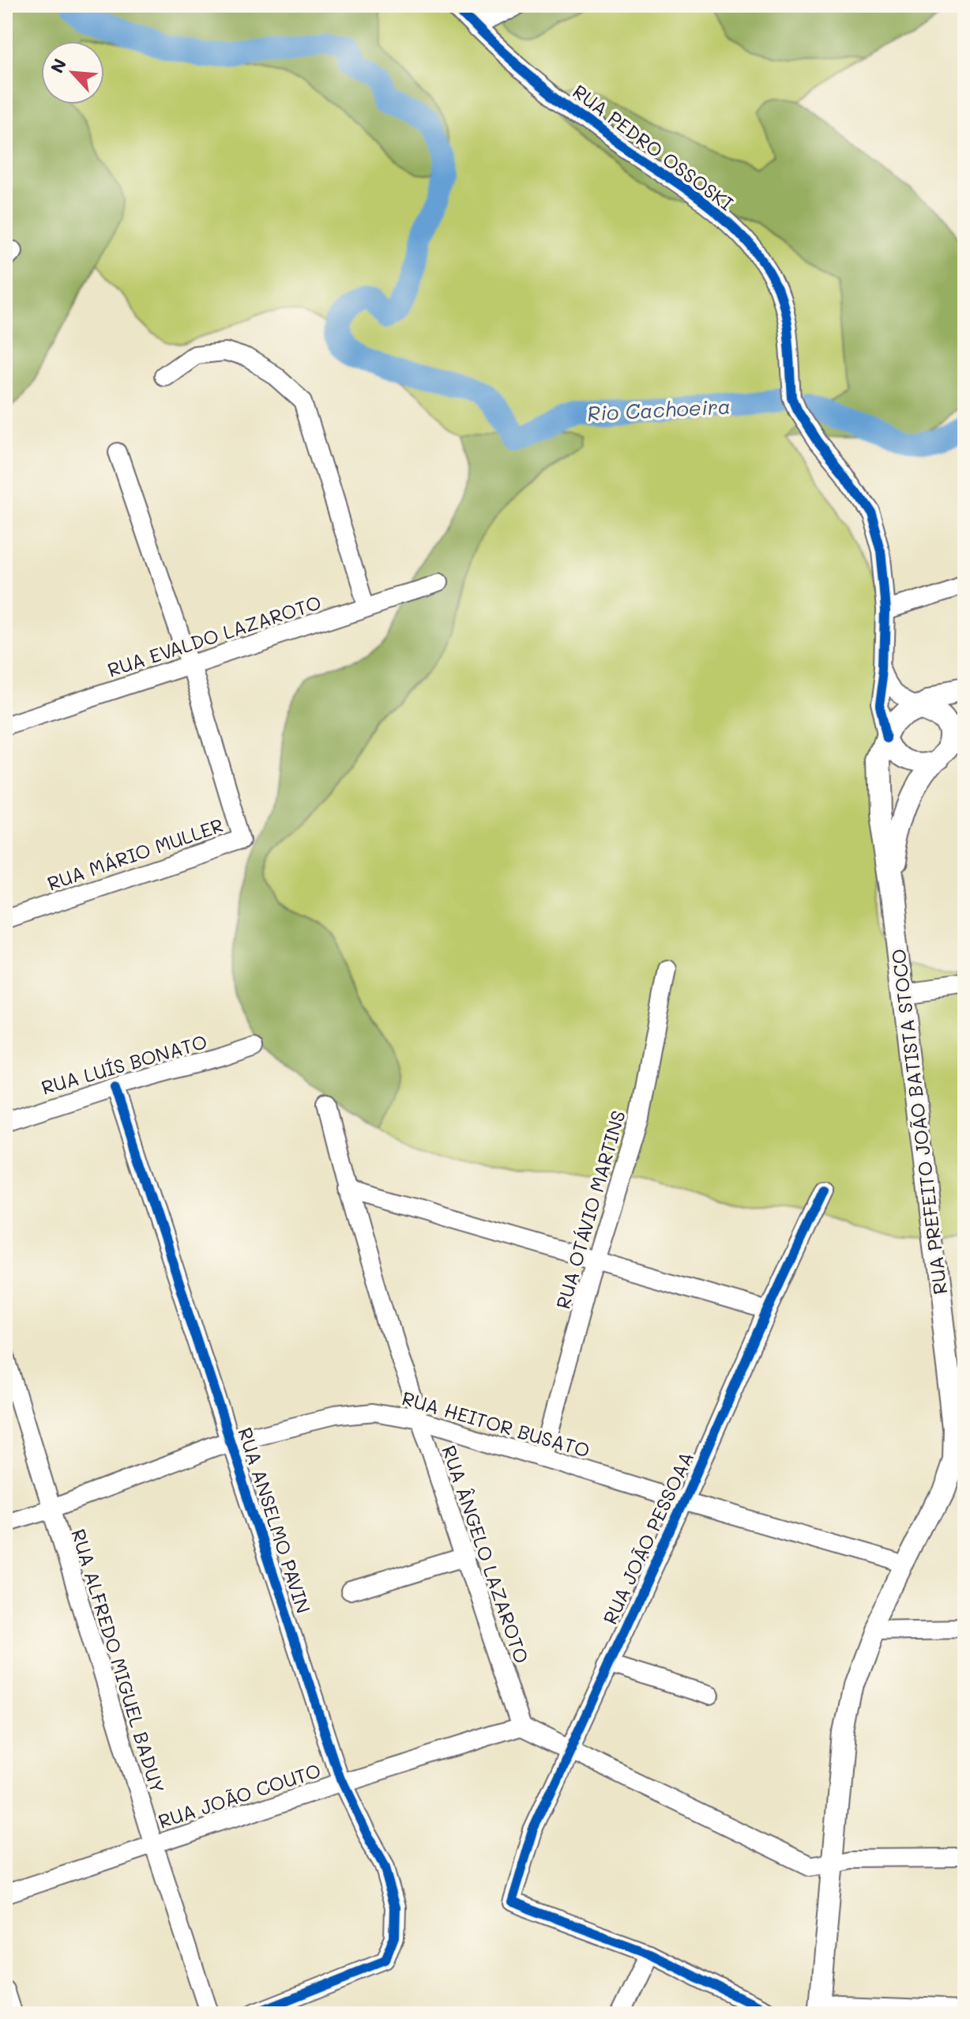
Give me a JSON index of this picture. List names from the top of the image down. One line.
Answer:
{"streets":{"main road":["RUA PREFEITO JOÃO BATISTA STOCO"],"street":["RUA PEDRO OSSOSKI","RUA EVALDO LAZAROTO","RUA MÁRIO MULLER","RUA LUÍS BONATO","RUA OTÁVIO MARTINS","RUA HEITOR BUSATO","RUA ANSELMO PAVIN","RUA JOÃO PESSOAA","RUA ÂNGELO LAZAROTO","RUA ALFREDO MIGUEL BADUY","RUA JOÃO COUTO"]},"crossings":[["RUA PEDRO OSSOSKI","RUA PREFEITO JOÃO BATISTA STOCO"],["RUA EVALDO LAZAROTO","RUA MÁRIO MULLER"],["RUA LUÍS BONATO","RUA ANSELMO PAVIN"],["RUA PREFEITO JOÃO BATISTA STOCO","RUA HEITOR BUSATO"],["RUA OTÁVIO MARTINS","RUA HEITOR BUSATO"],["RUA HEITOR BUSATO","RUA ANSELMO PAVIN"],["RUA HEITOR BUSATO","RUA JOÃO PESSOAA"],["RUA HEITOR BUSATO","RUA ÂNGELO LAZAROTO"],["RUA HEITOR BUSATO","RUA ALFREDO MIGUEL BADUY"],["RUA ANSELMO PAVIN","RUA JOÃO COUTO"],["RUA ÂNGELO LAZAROTO","RUA JOÃO COUTO"],["RUA ALFREDO MIGUEL BADUY","RUA JOÃO COUTO"]],"water":["Rio Cachoeira"],"north":"top left"}
